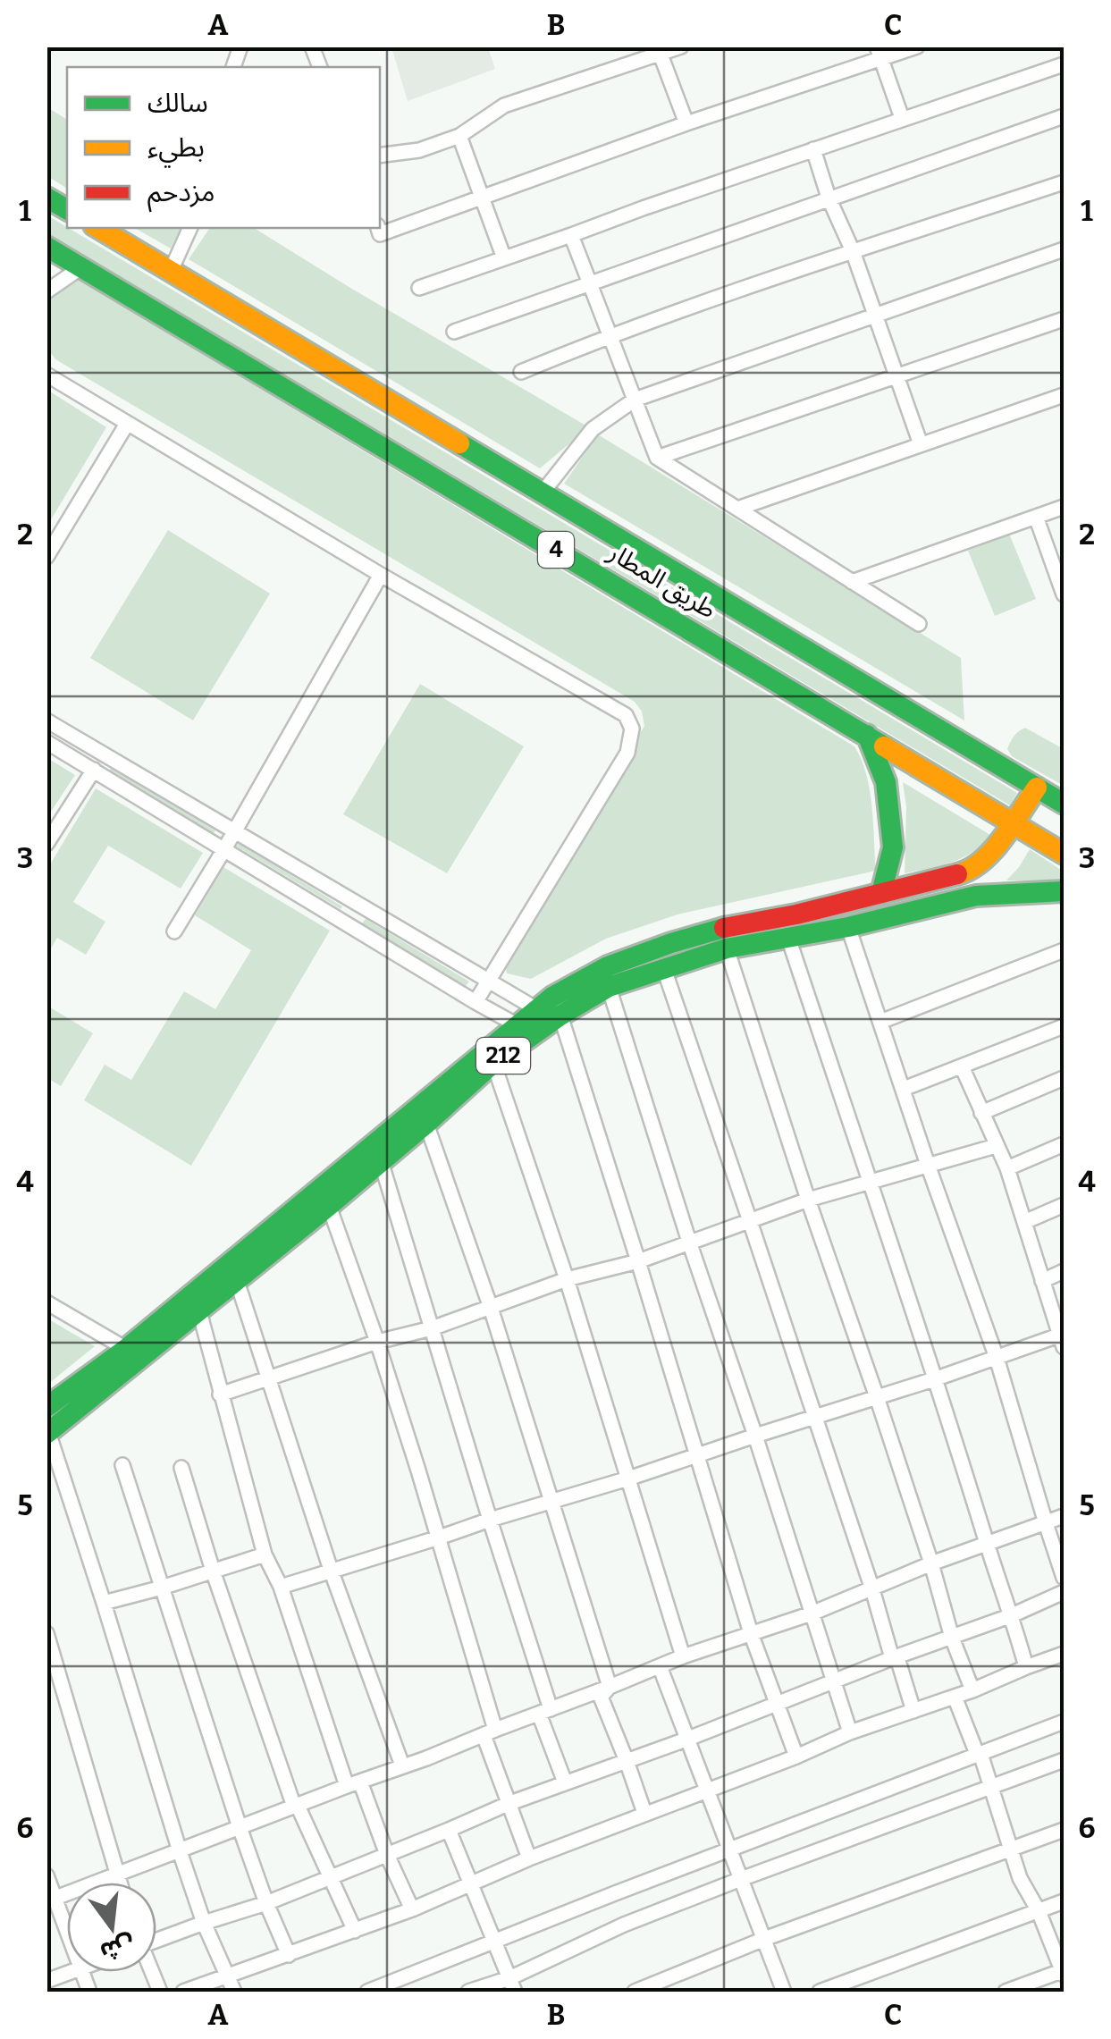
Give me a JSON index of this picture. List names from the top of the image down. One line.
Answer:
{"streets":{"main road":["4","طريق المطار","212"]},"legend":["سالك","بطيء","مزدحم"],"north":"bottom","grid":{"columns":["A","B","C"],"rows":["1","2","3","4","5","6"]}}
